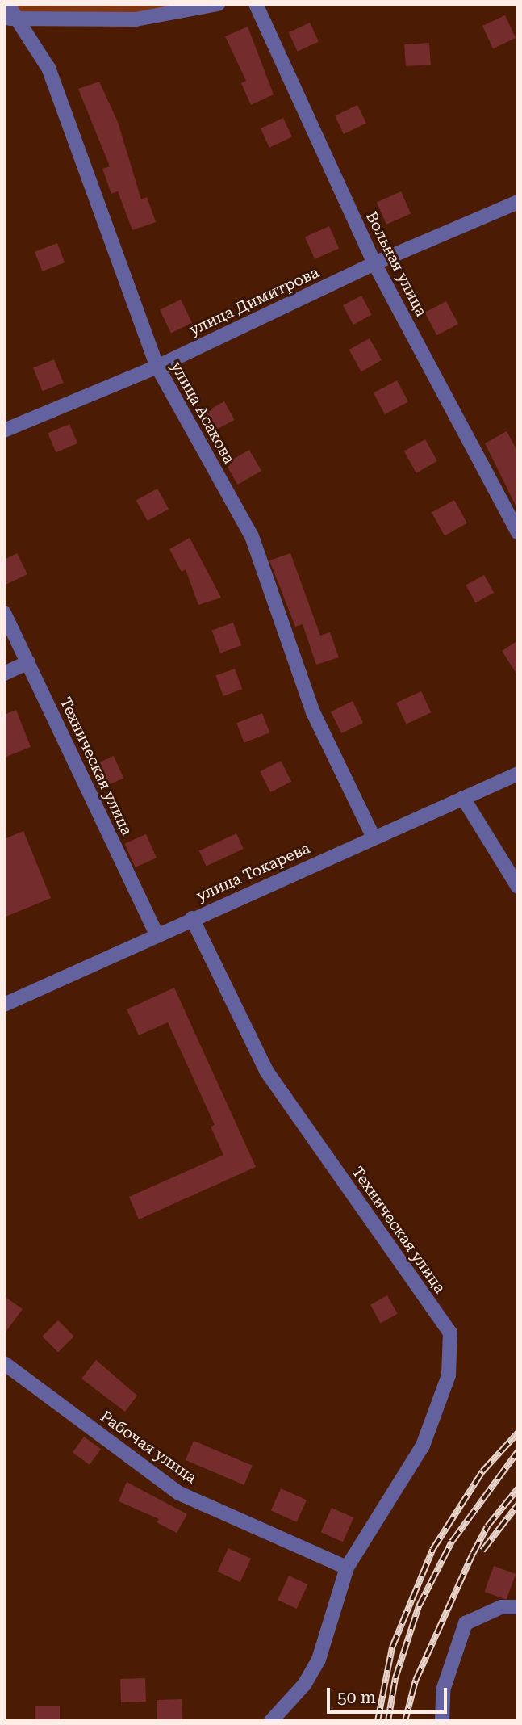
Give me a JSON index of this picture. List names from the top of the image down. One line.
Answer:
{"streets":{"street":["Вольная улица","улица Димитрова","улица Асакова","Техническая улица","улица Токарева","Рабочая улица"]},"crossings":[["Вольная улица","улица Димитрова"],["улица Димитрова","улица Асакова"],["улица Асакова","улица Токарева"],["Техническая улица","улица Токарева"],["Техническая улица","Рабочая улица"]],"scale_bar":"50 m"}
